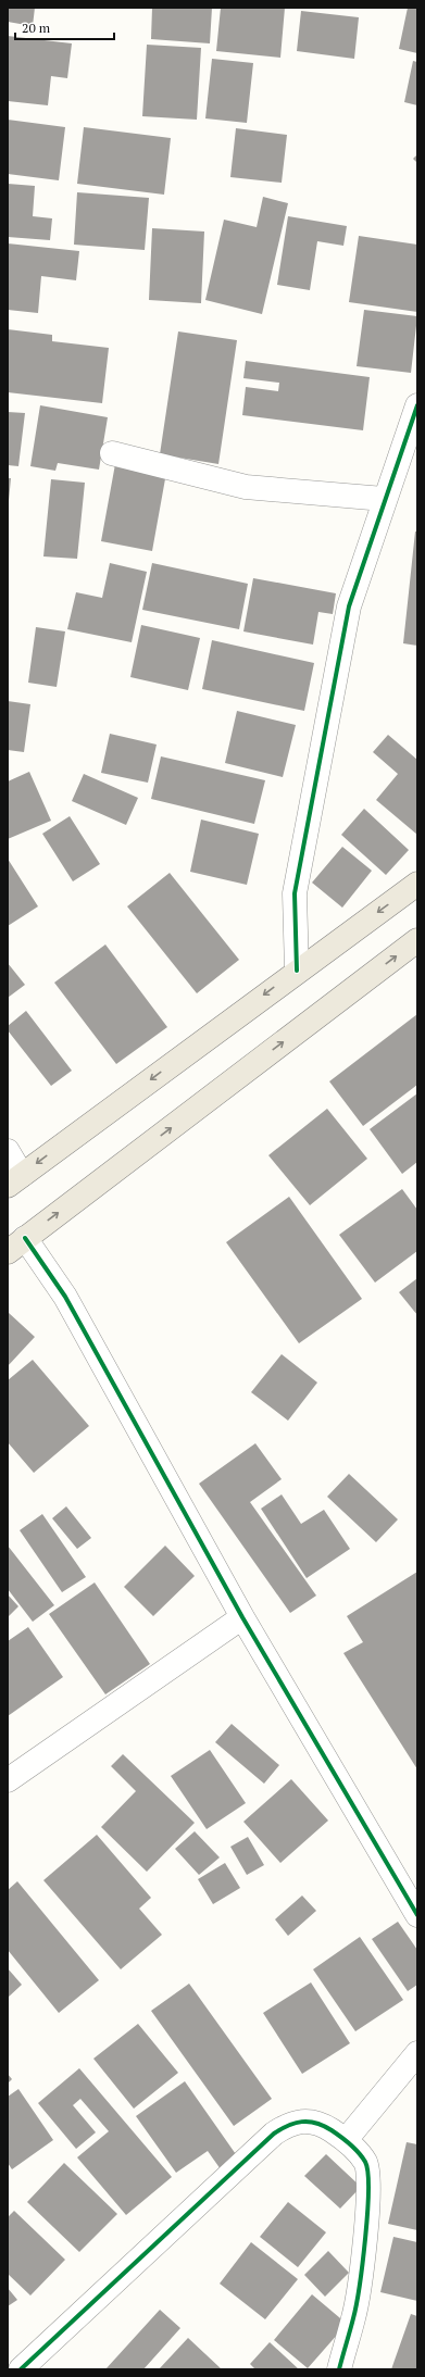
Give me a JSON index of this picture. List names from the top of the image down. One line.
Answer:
{"scale_bar":"20 m"}
